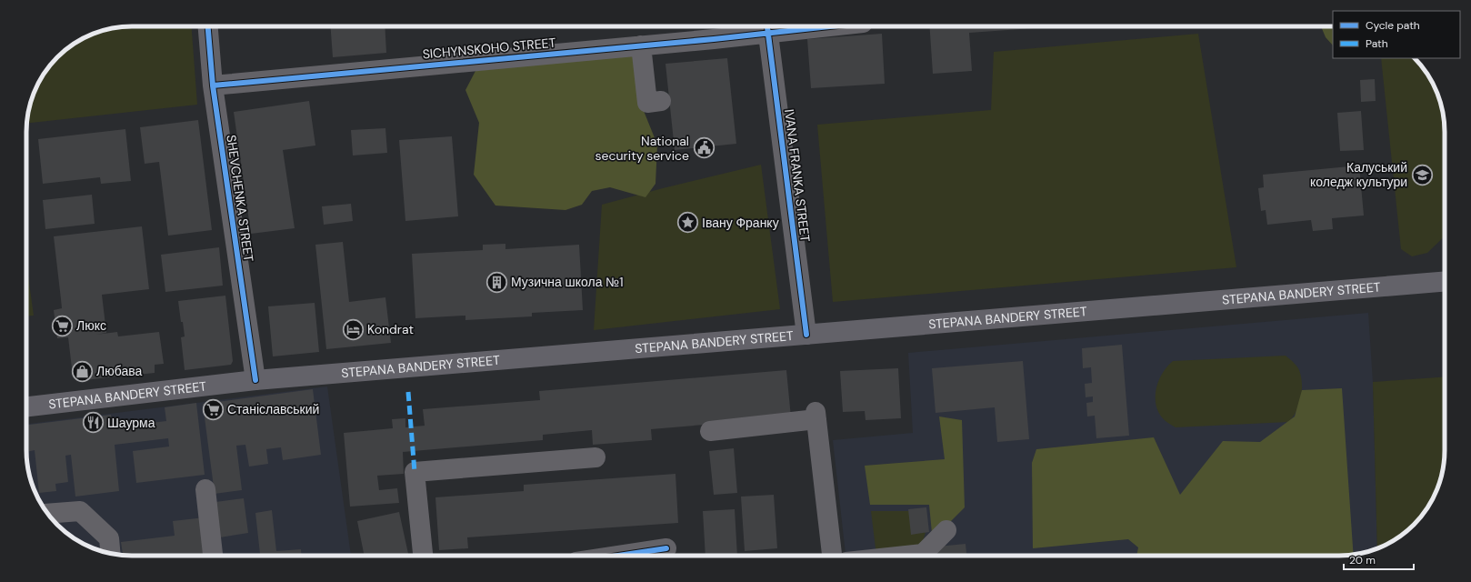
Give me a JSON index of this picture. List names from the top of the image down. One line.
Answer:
{"streets":{"main road":["STEPANA BANDERY STREET"],"street":["SICHYNSKOHO STREET","IVANA FRANKA STREET","SHEVCHENKA STREET"]},"crossings":[["SICHYNSKOHO STREET","IVANA FRANKA STREET"],["SICHYNSKOHO STREET","SHEVCHENKA STREET"],["IVANA FRANKA STREET","STEPANA BANDERY STREET"],["SHEVCHENKA STREET","STEPANA BANDERY STREET"]],"places":{"public building":["National security service"],"school or university":["Калуський коледж культури"],"place":["Івану Франку"],"building":["Музична школа №1"],"supermarket":["Люкс","Станіславський"],"hotel":["Kondrat"],"shop":["Любава"],"restaurant":["Шаурма"]},"legend":["Cycle path","Path"],"scale_bar":"20 m"}
